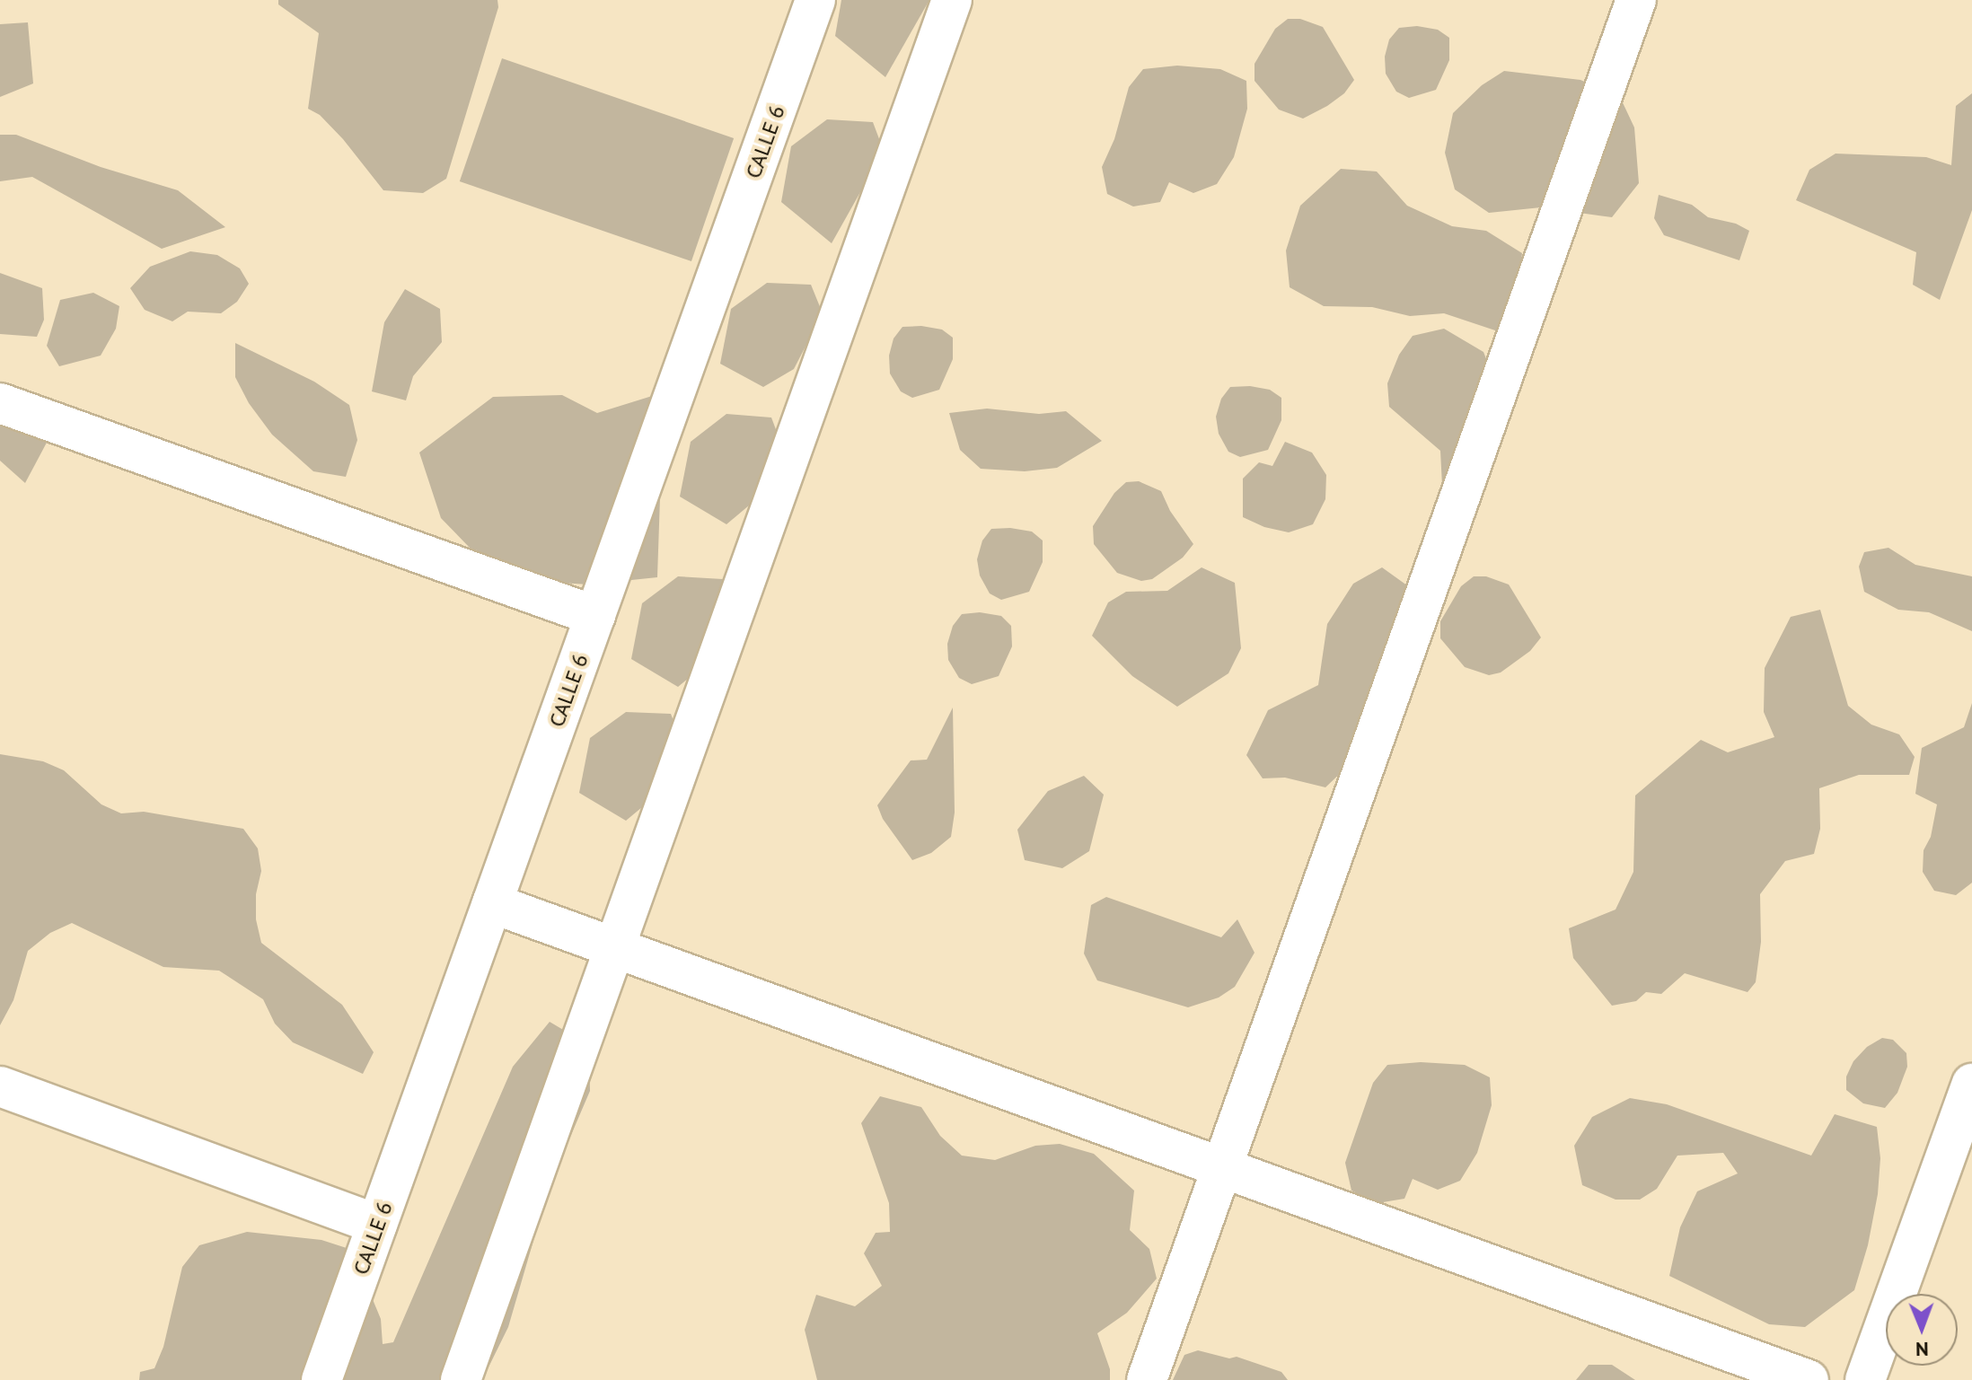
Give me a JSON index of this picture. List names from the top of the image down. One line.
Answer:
{"streets":{"street":["CALLE 6"]},"north":"bottom"}
